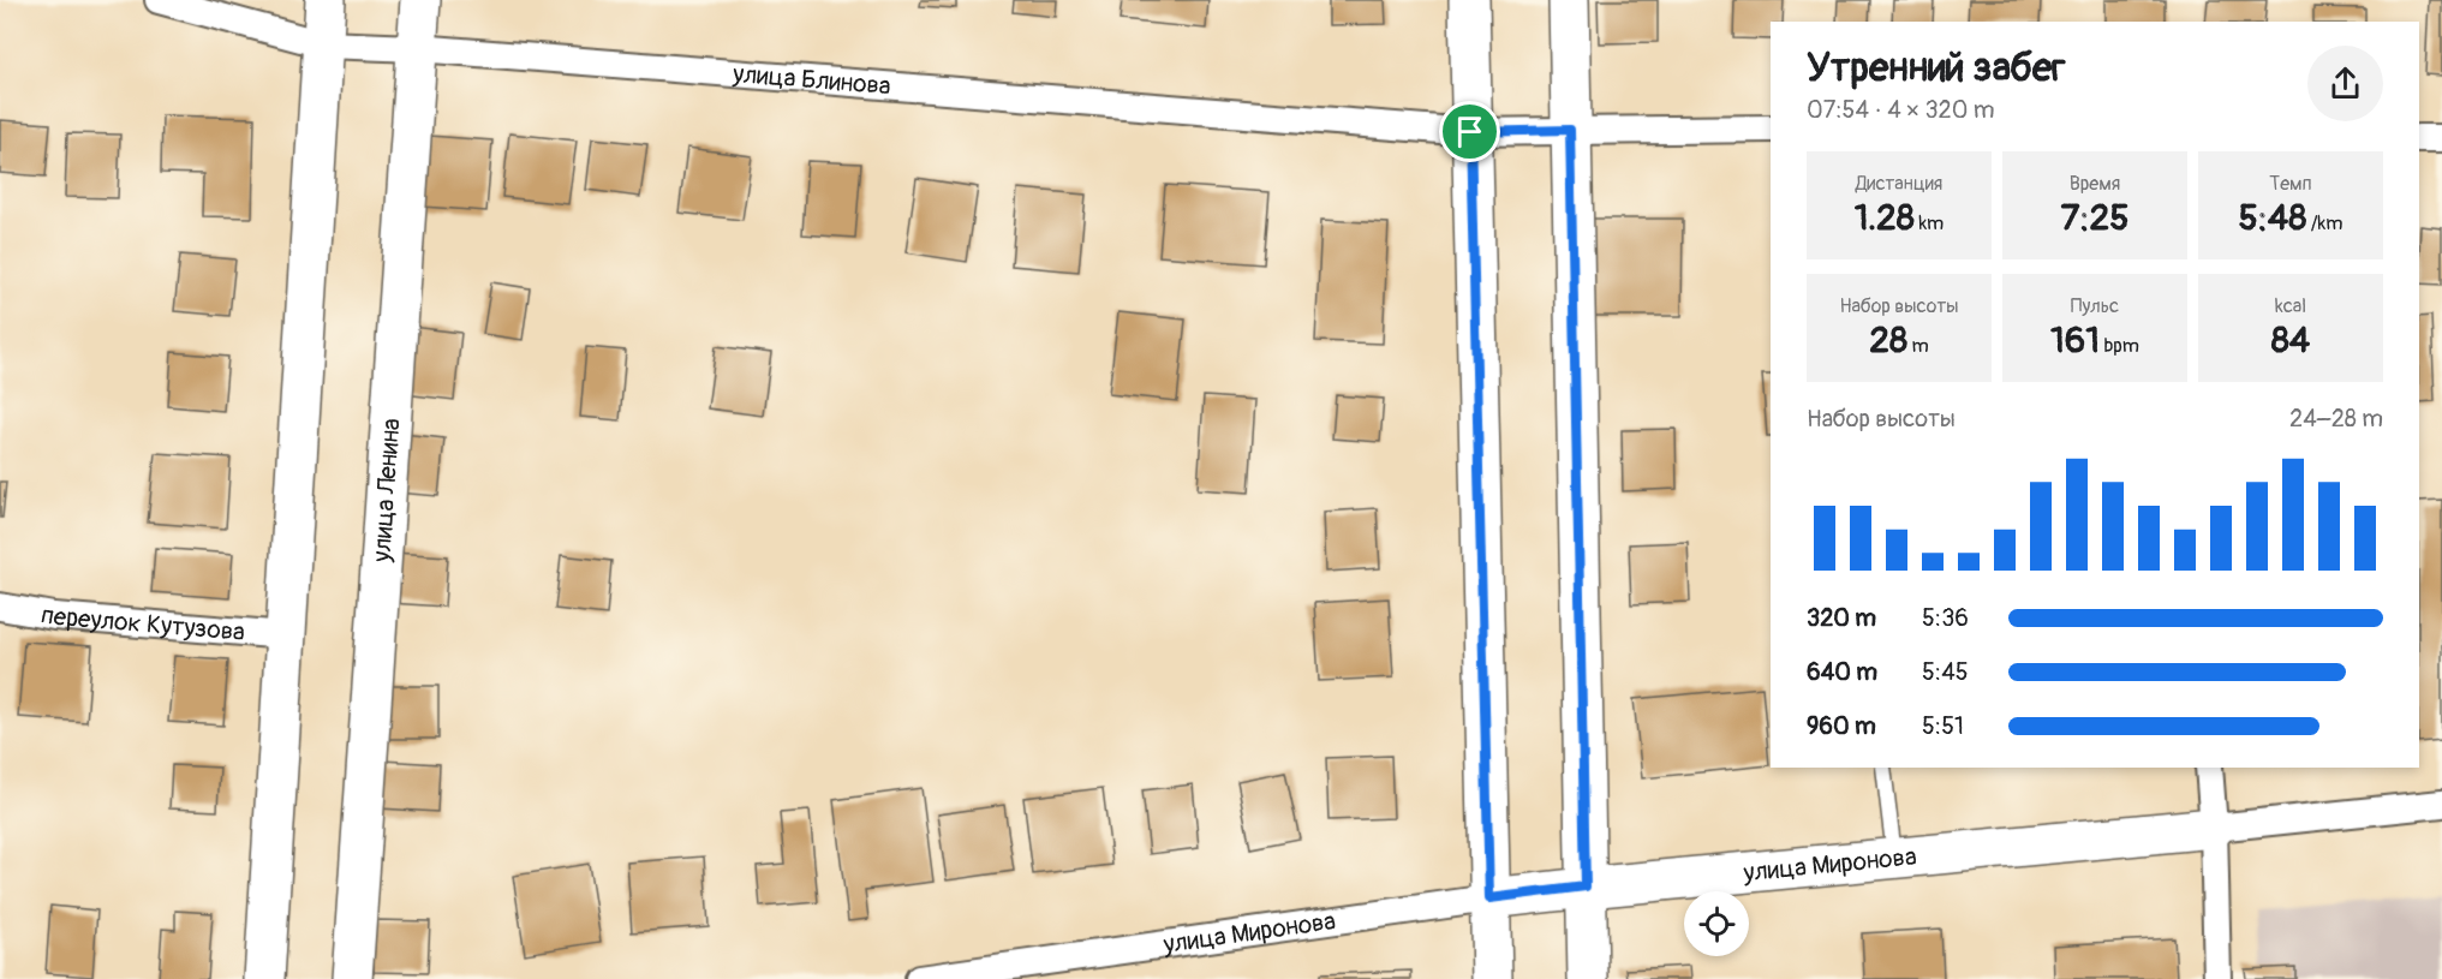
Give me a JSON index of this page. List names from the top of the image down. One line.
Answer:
{"streets":{"street":["улица Блинова","улица Ленина","переулок Кутузова","улица Миронова"]},"crossings":[["улица Блинова","улица Ленина"]],"page":{"heading":["Утренний забег","07:54 · 4 × 320 m"],"stats":[["Дистанция","1.28 km"],["Время","7:25"],["Темп","5:48 /km"],["Набор высоты","28 m"],["Пульс","161 bpm"],["kcal","84"]],"chart":["Набор высоты","24–28 m"],"list":[{"name":"320 m","note":"5:36"},{"name":"640 m","note":"5:45"},{"name":"960 m","note":"5:51"}]}}
